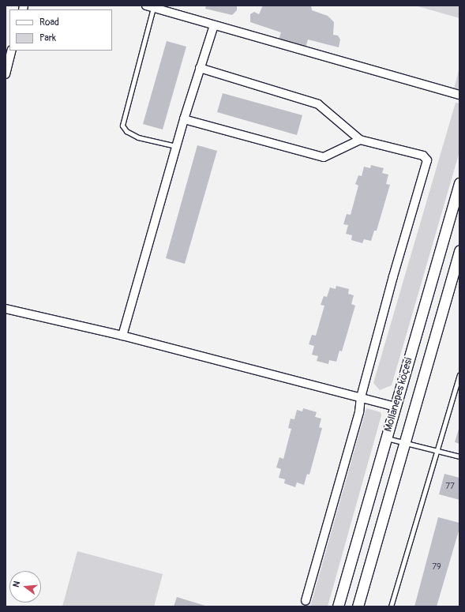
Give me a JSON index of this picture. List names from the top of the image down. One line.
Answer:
{"streets":{"street":["Mollanepes köçesi"]},"house_numbers":["77","79"],"legend":["Road","Park"],"north":"left"}
